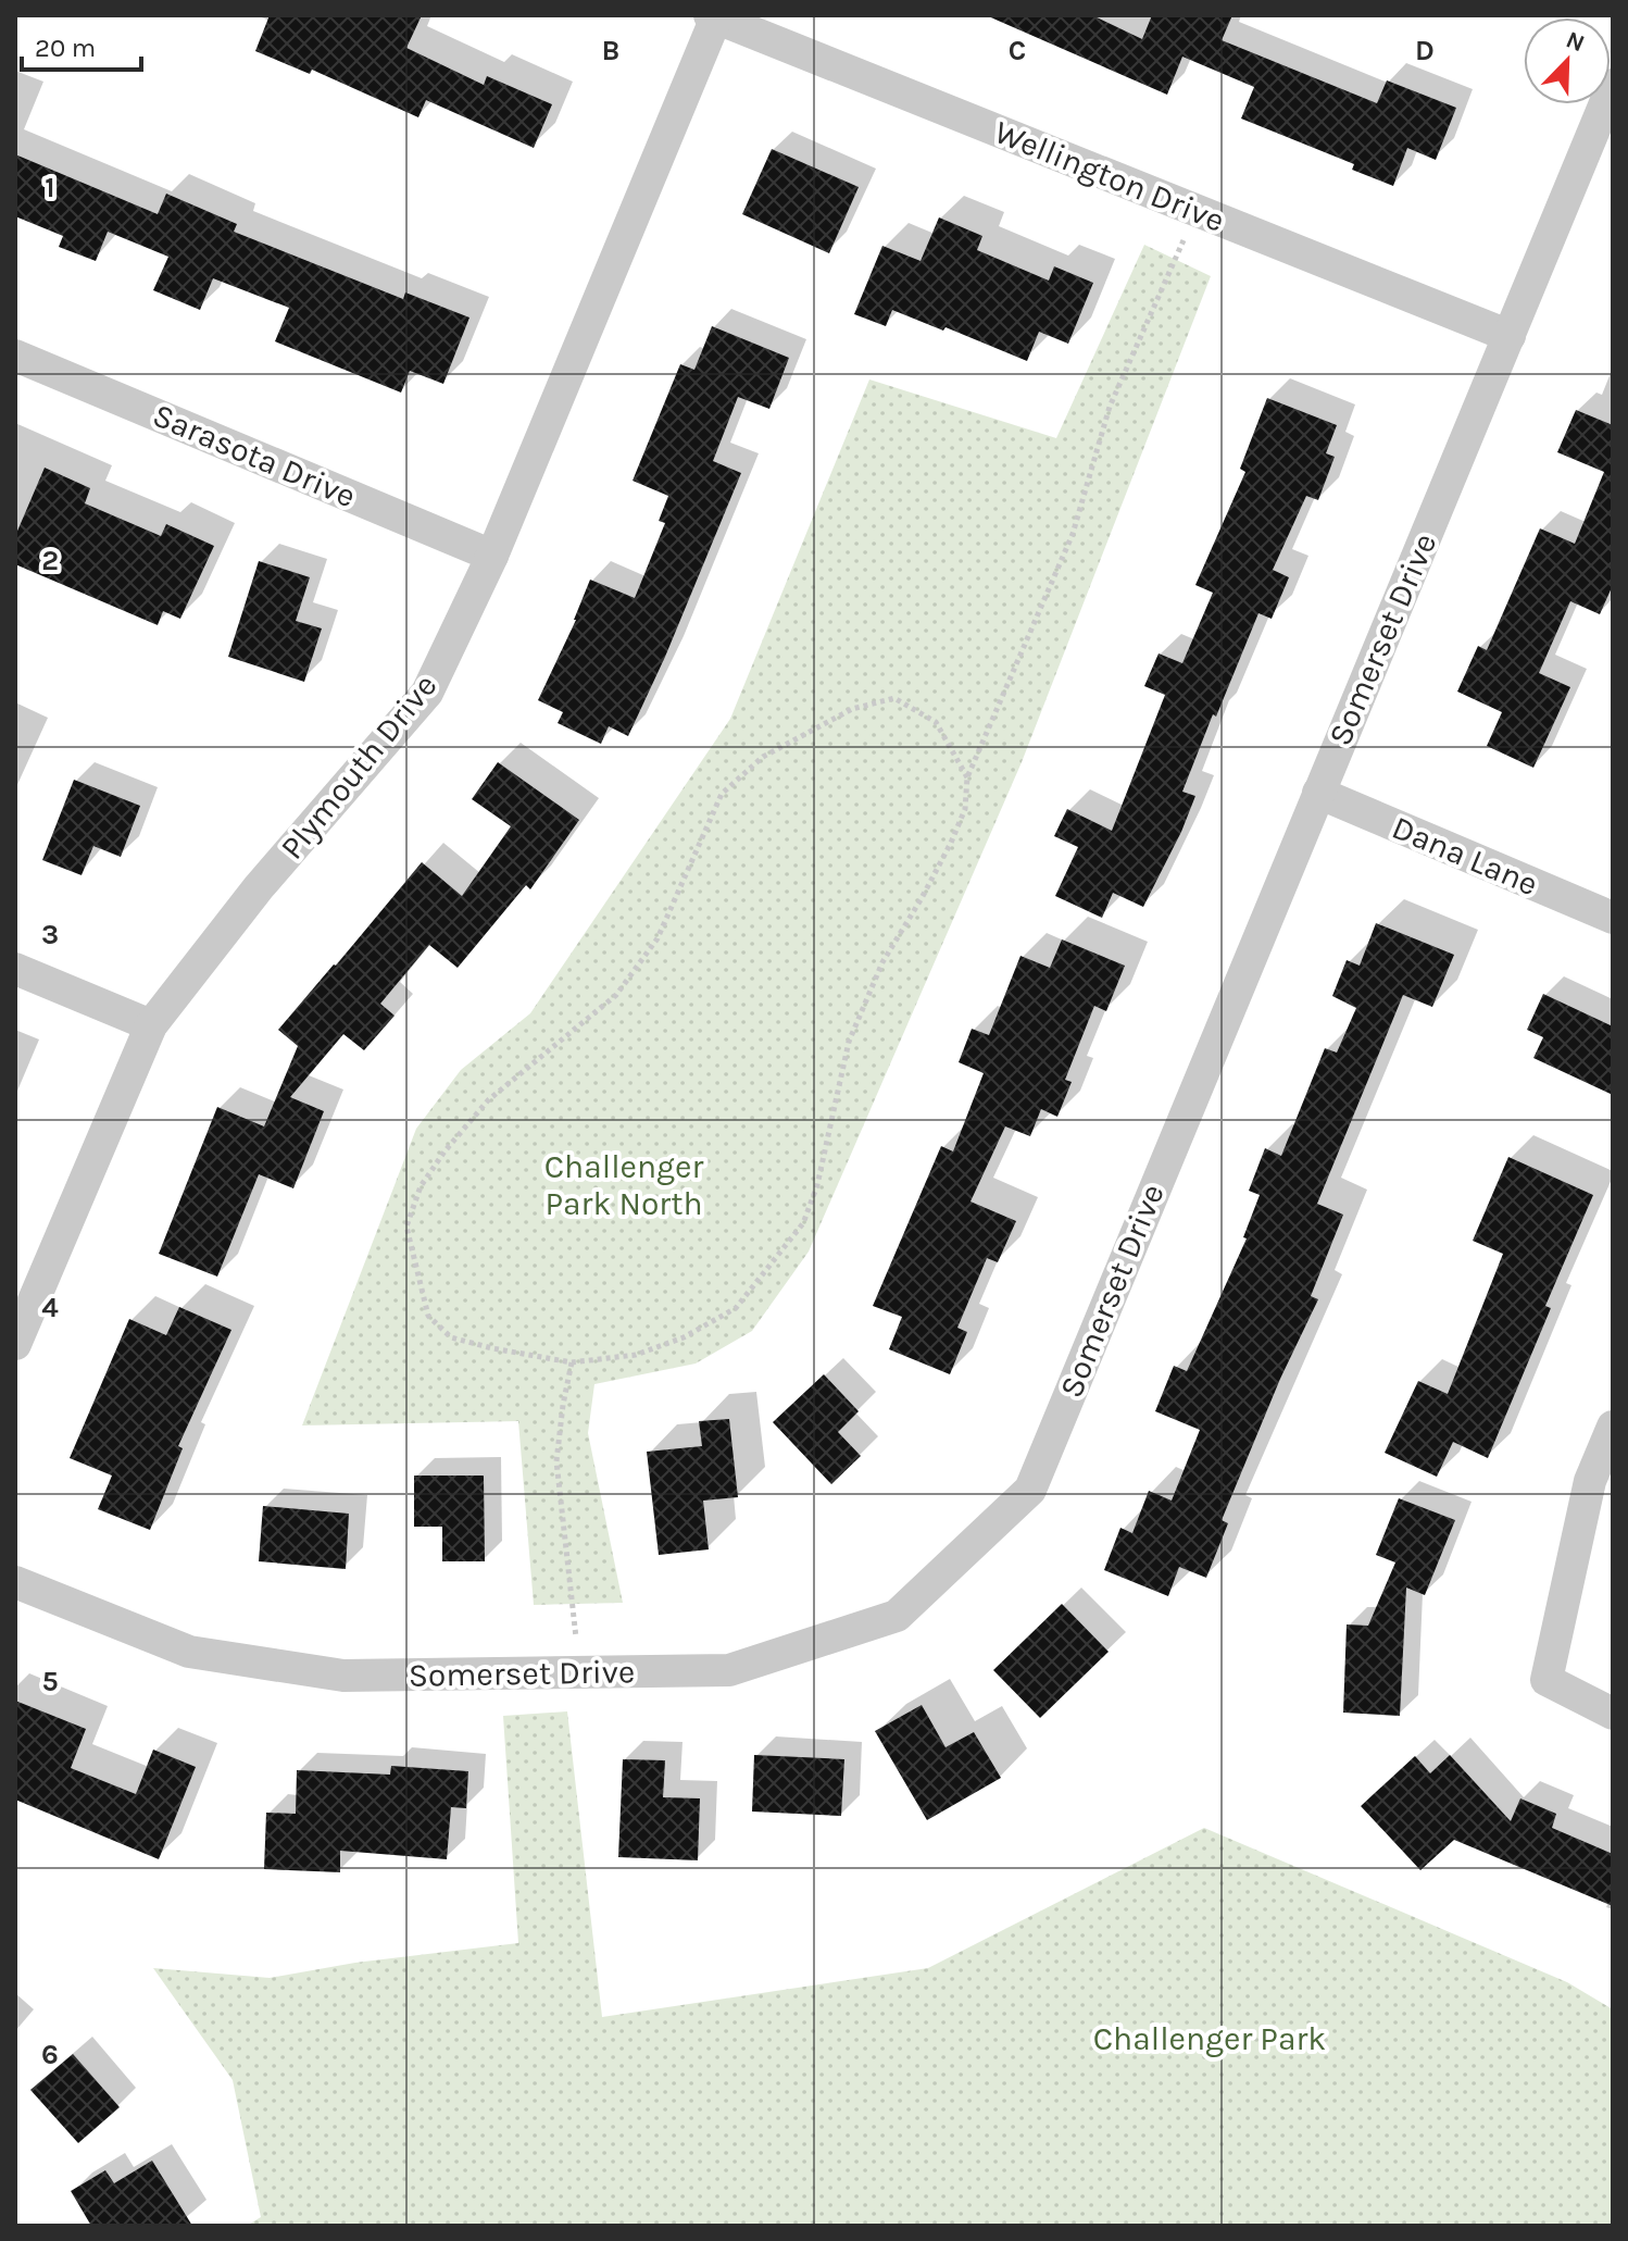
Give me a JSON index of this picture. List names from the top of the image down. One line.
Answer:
{"streets":{"street":["Wellington Drive","Sarasota Drive","Somerset Drive","Plymouth Drive","Dana Lane"]},"crossings":[["Wellington Drive","Somerset Drive"],["Wellington Drive","Plymouth Drive"],["Sarasota Drive","Plymouth Drive"],["Somerset Drive","Dana Lane"]],"parks":["Challenger Park North","Challenger Park"],"scale_bar":"20 m","north":"top right","grid":{"columns":["B","C","D"],"rows":["1","2","3","4","5","6"]}}
